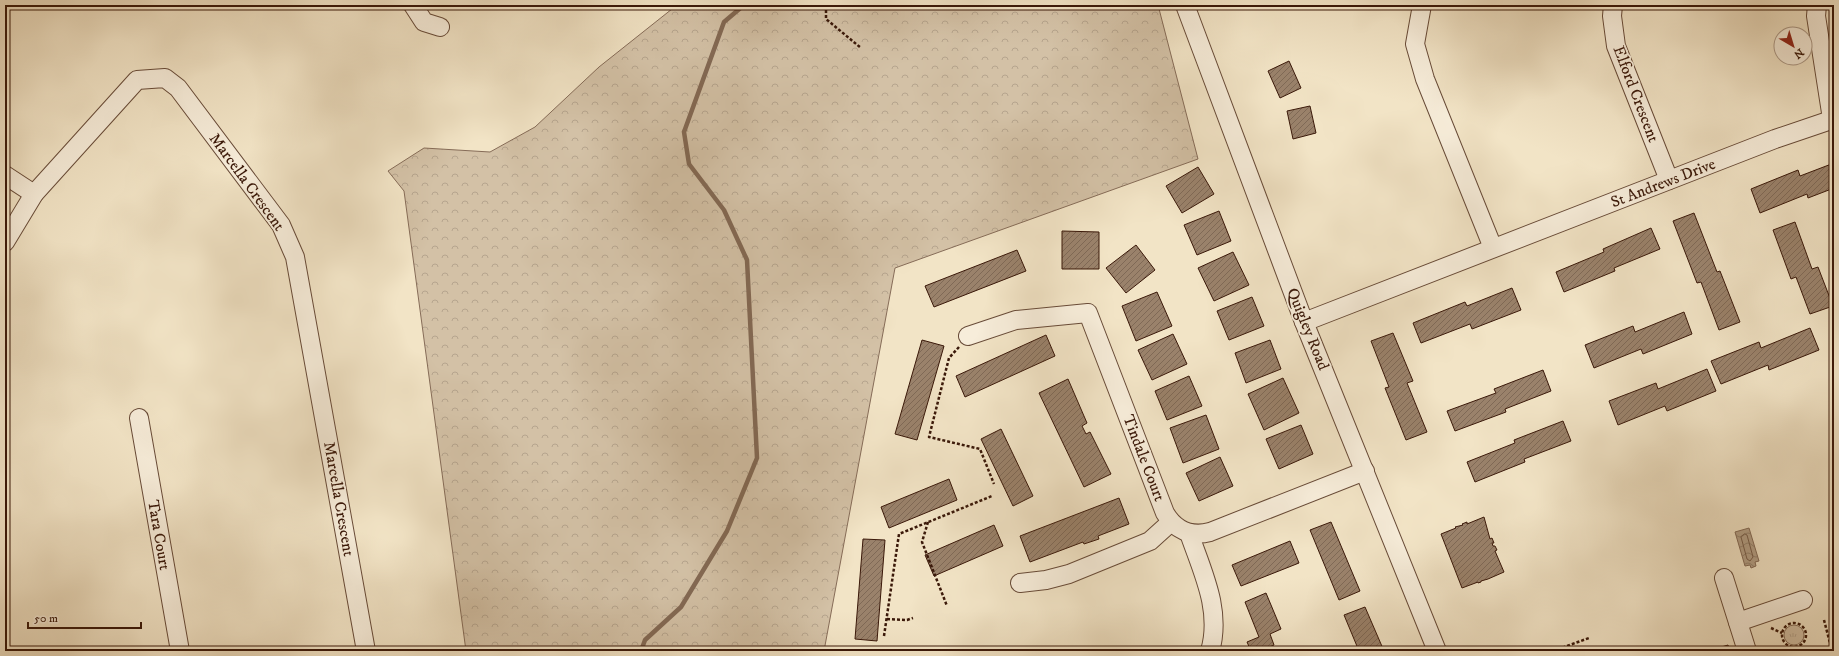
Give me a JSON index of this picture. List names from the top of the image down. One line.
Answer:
{"streets":{"street":["Elford Crescent","Marcella Crescent","St Andrews Drive","Quigley Road","Tindale Court","Tara Court"]},"crossings":[["Elford Crescent","St Andrews Drive"],["St Andrews Drive","Quigley Road"]],"scale_bar":"50 m","north":"bottom right"}
